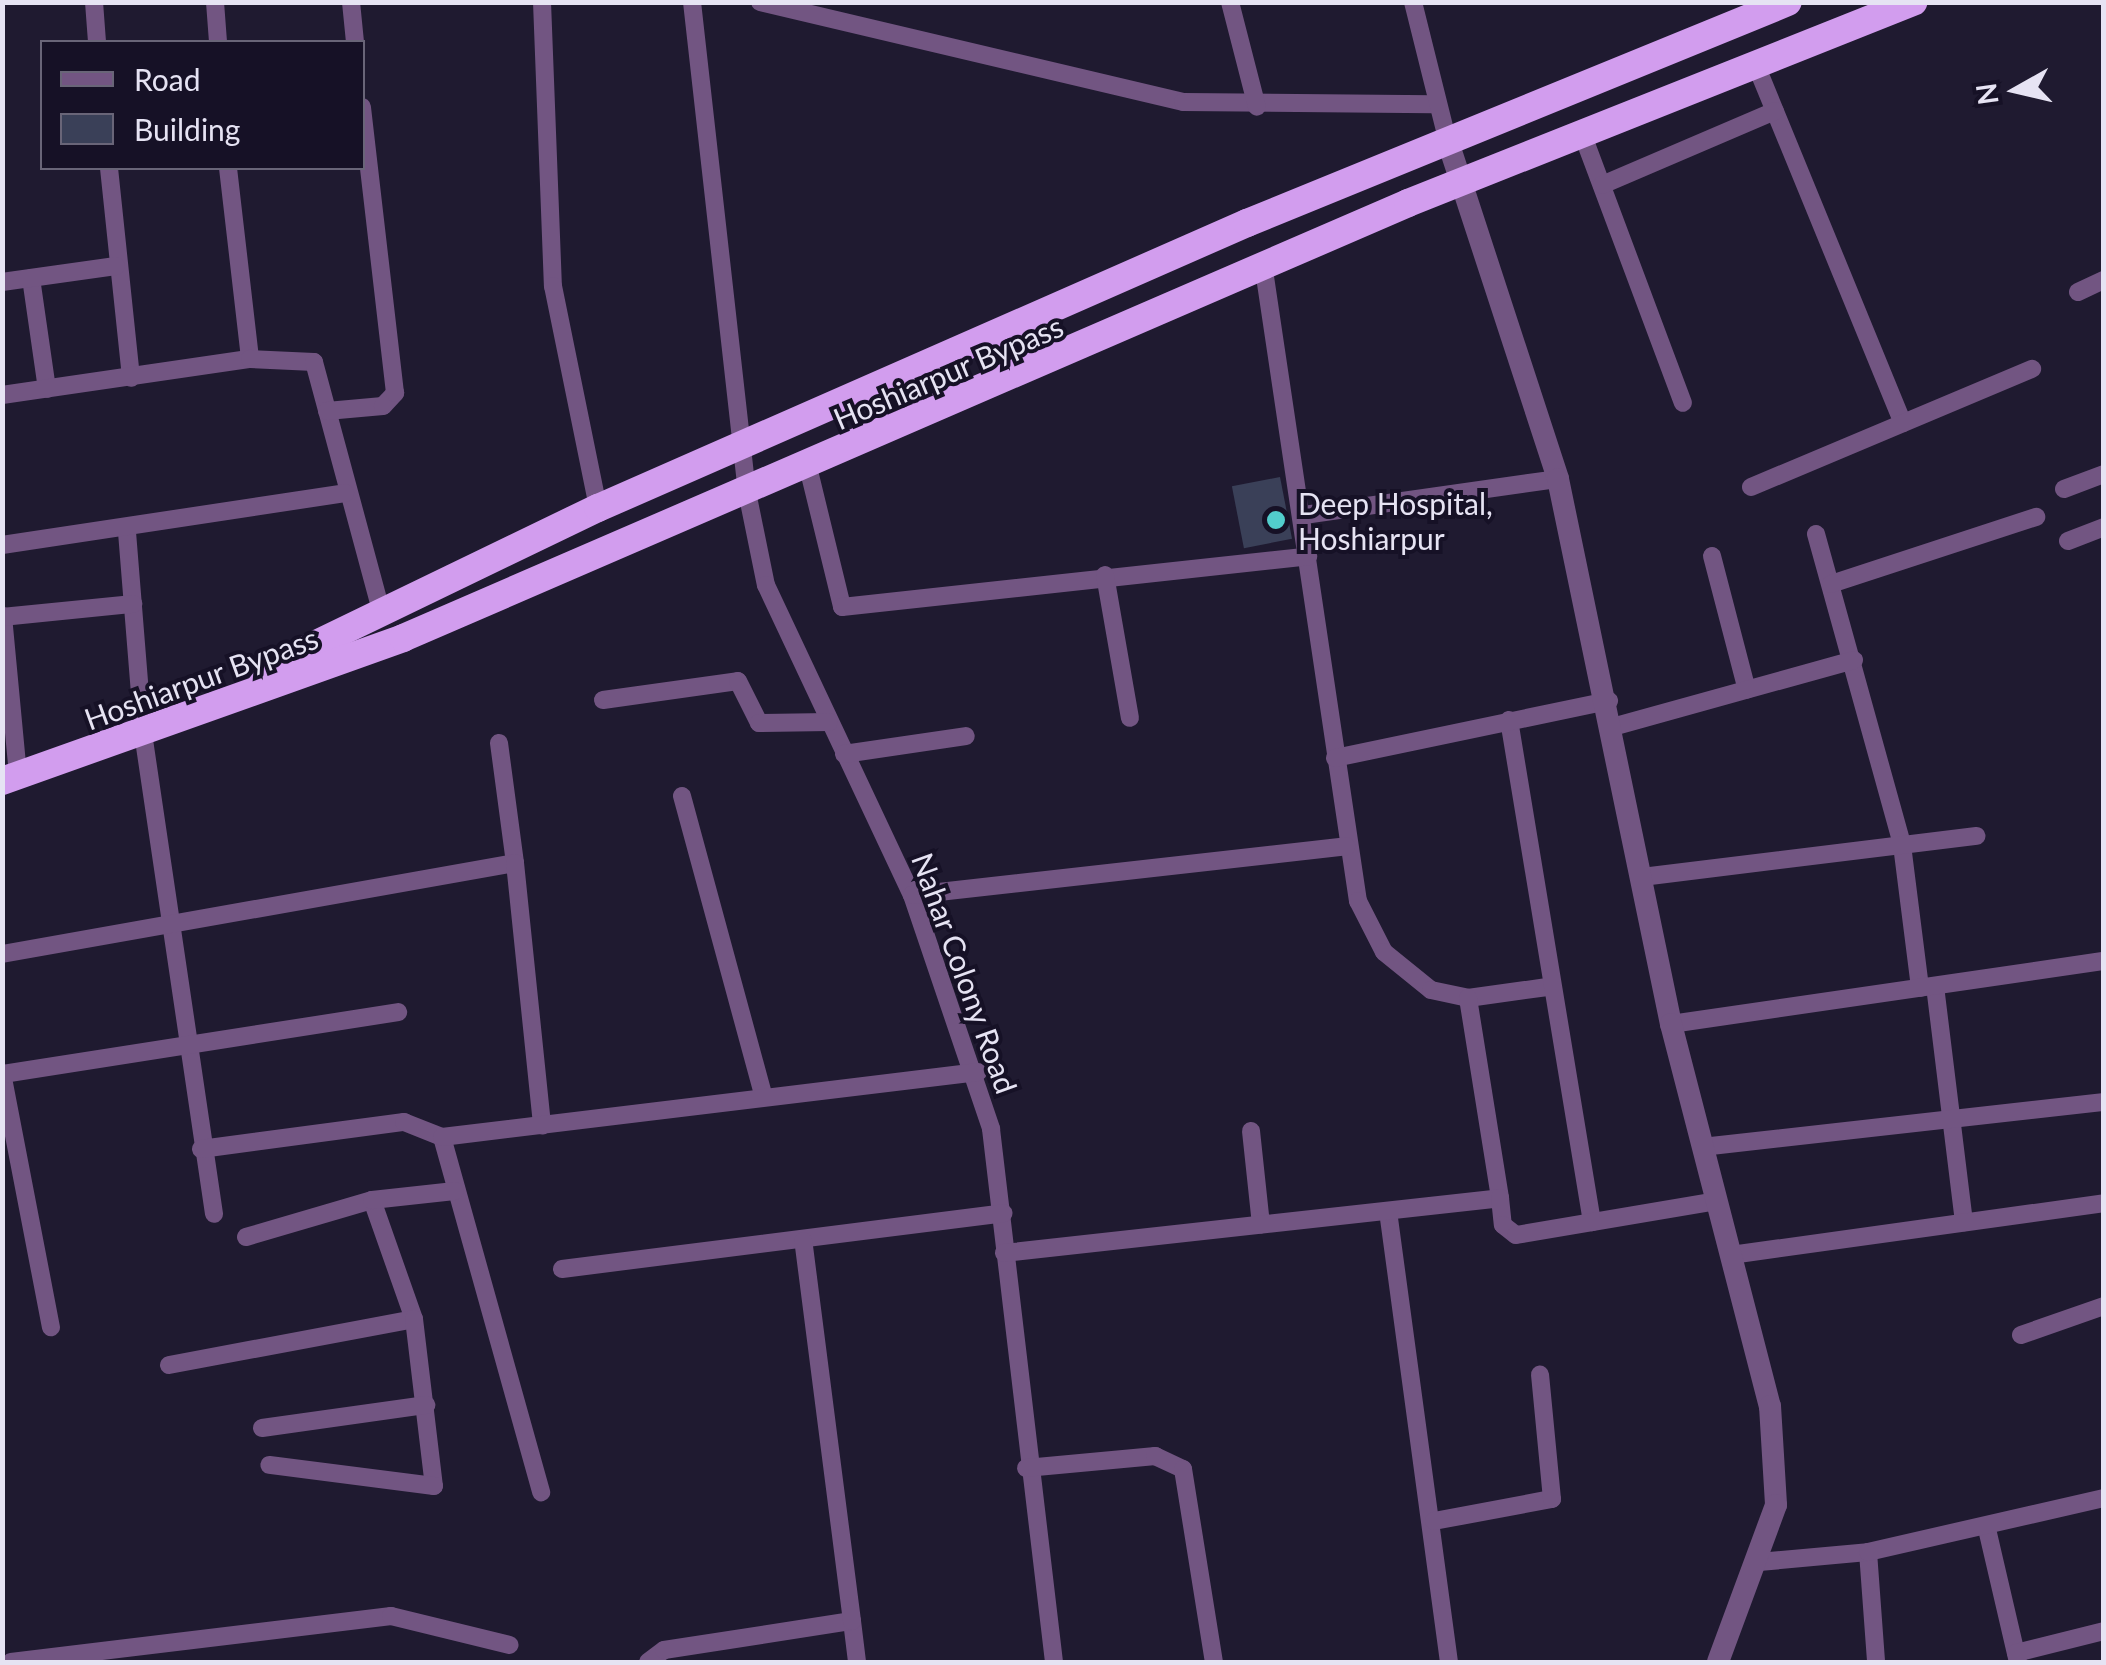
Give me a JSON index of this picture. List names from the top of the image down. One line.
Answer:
{"streets":{"highway":["Hoshiarpur Bypass"],"street":["Nahar Colony Road"]},"crossings":[["Hoshiarpur Bypass","Nahar Colony Road"]],"places":["Deep Hospital, Hoshiarpur"],"legend":["Road","Building"],"north":"left"}
